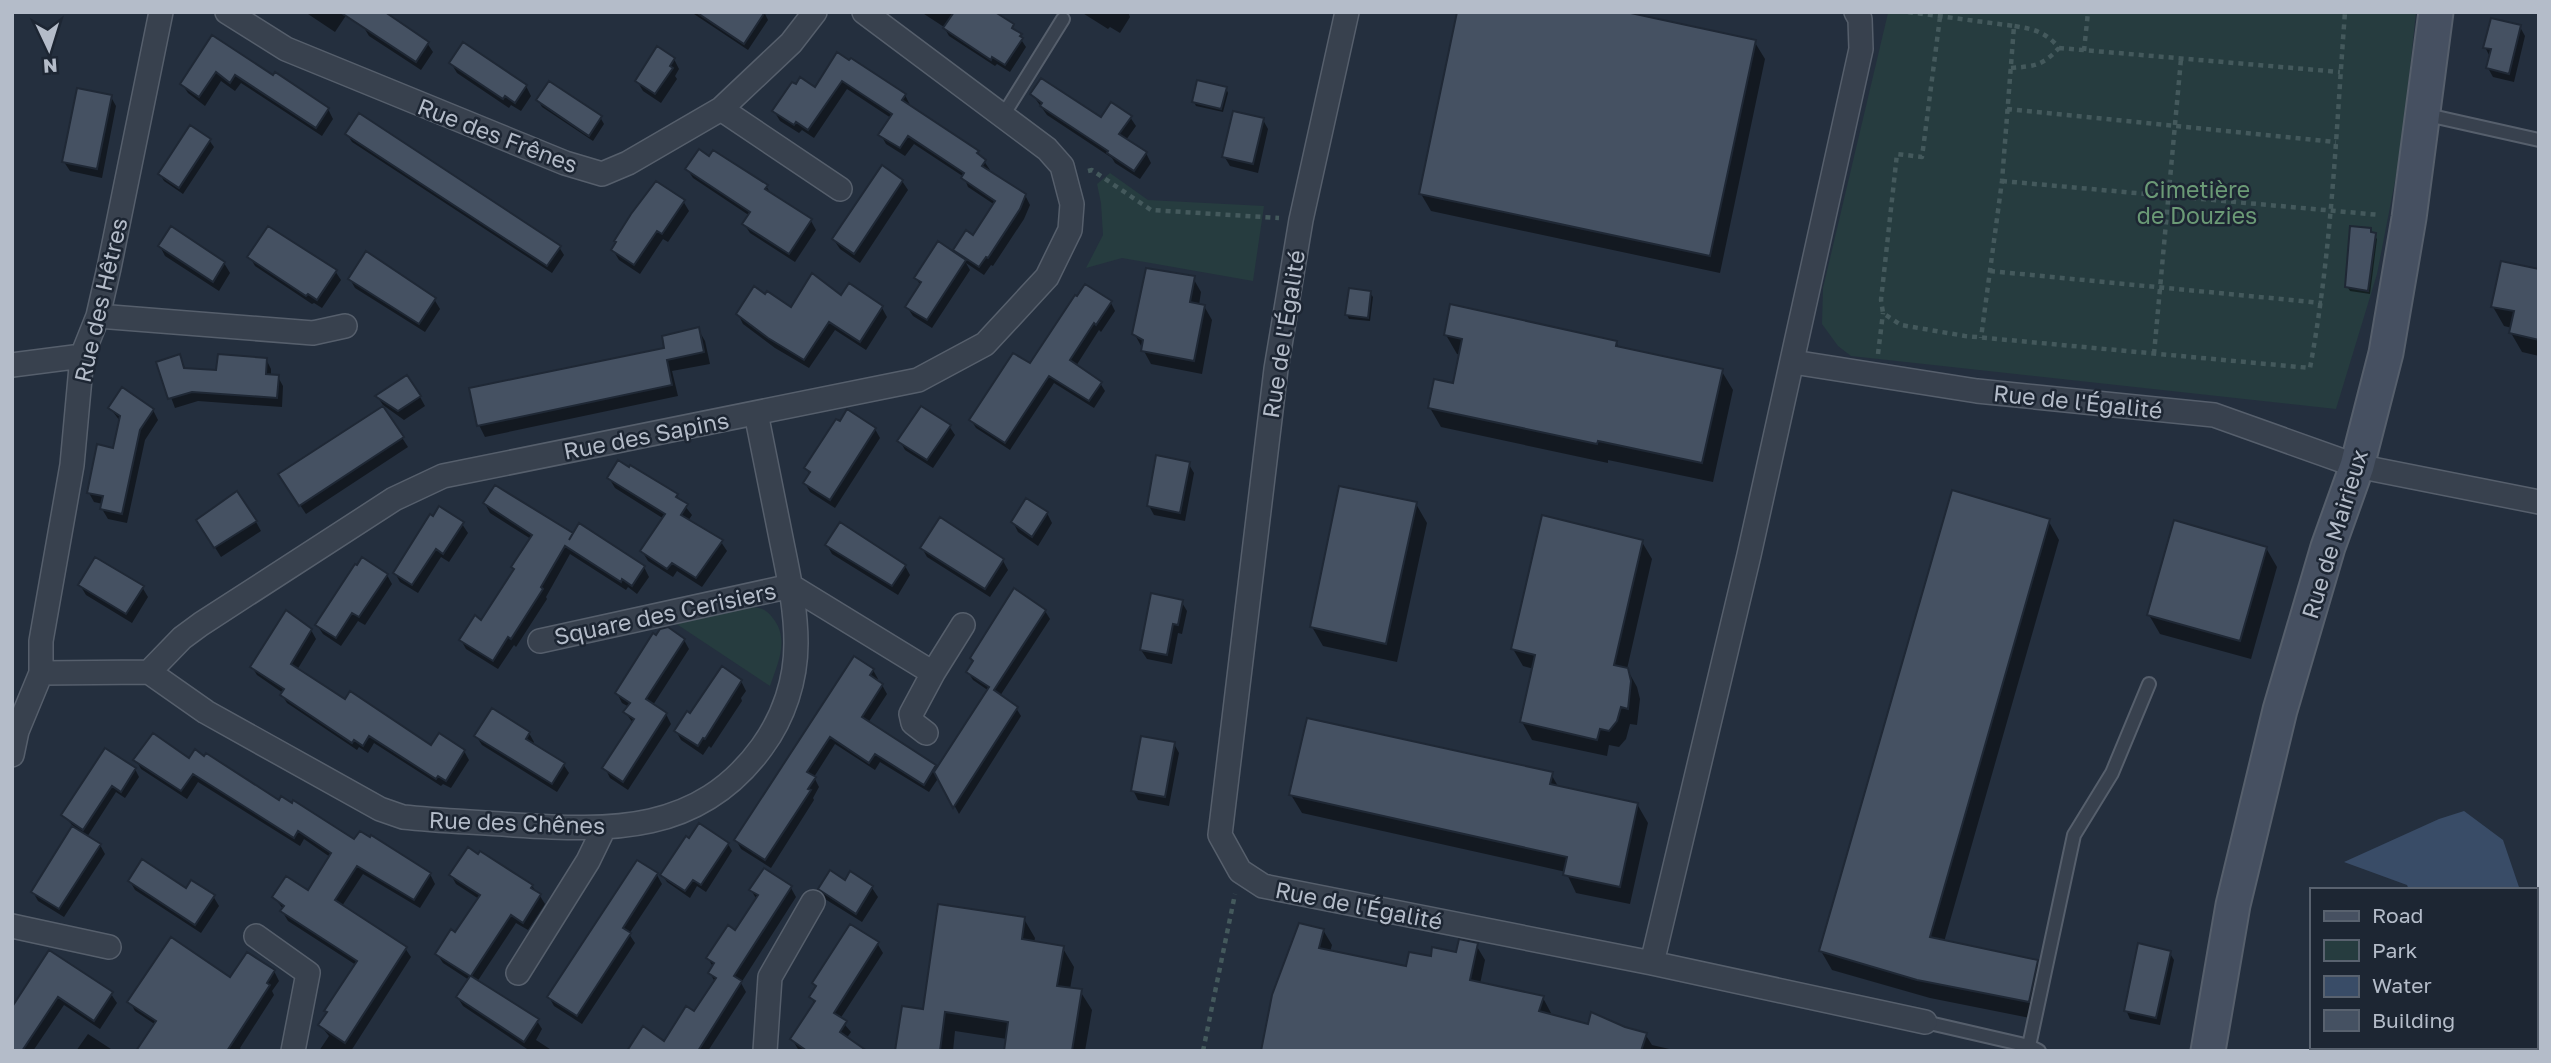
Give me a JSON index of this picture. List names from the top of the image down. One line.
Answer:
{"streets":{"street":["Rue des Frênes","Rue des Hêtres","Rue de l'Égalité","Rue des Sapins","Rue de Mairieux","Square des Cerisiers","Rue des Chênes"]},"crossings":[["Rue de l'Égalité","Rue de Mairieux"],["Rue des Sapins","Rue des Chênes"],["Square des Cerisiers","Rue des Chênes"]],"parks":["Cimetière de Douzies"],"legend":["Road","Park","Water","Building"],"north":"bottom"}
